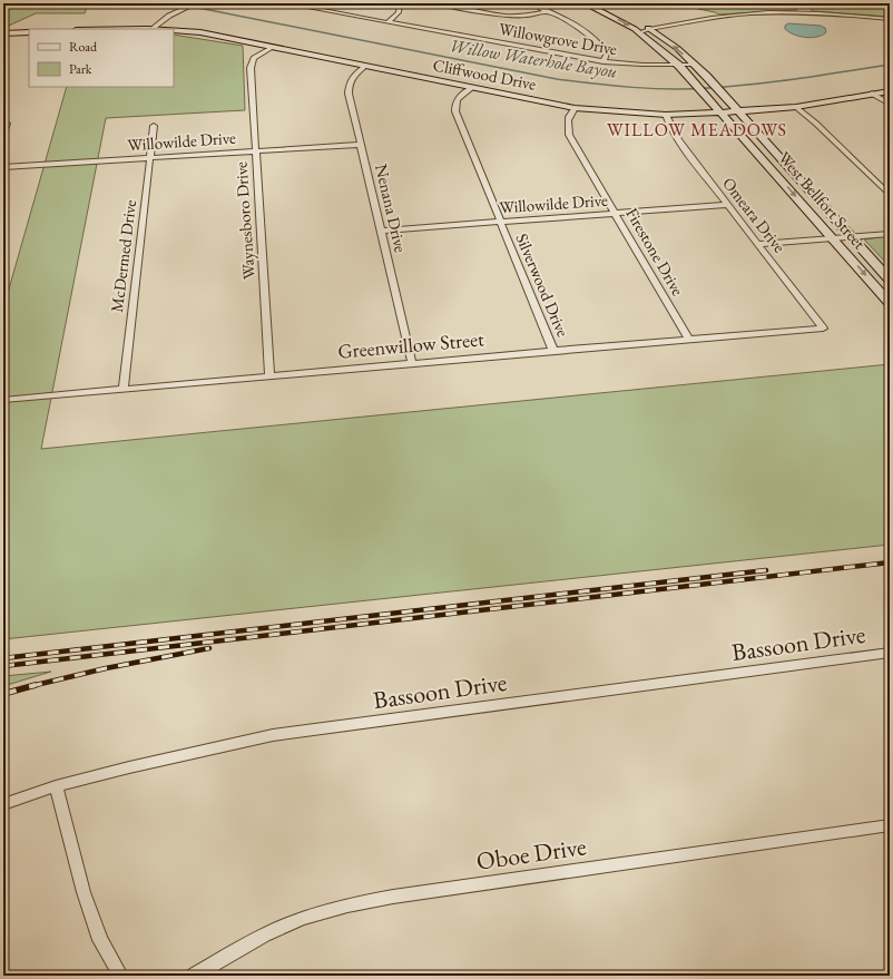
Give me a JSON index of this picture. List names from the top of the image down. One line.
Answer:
{"streets":{"main road":["Cliffwood Drive","West Bellfort Street"],"street":["Willowgrove Drive","Willowilde Drive","Nenana Drive","Omeara Drive","Waynesboro Drive","Firestone Drive","McDermed Drive","Silverwood Drive","Greenwillow Street","Bassoon Drive","Oboe Drive"]},"crossings":[["Willowgrove Drive","West Bellfort Street"],["Cliffwood Drive","West Bellfort Street"],["Cliffwood Drive","Nenana Drive"],["Cliffwood Drive","Omeara Drive"],["Cliffwood Drive","Waynesboro Drive"],["Cliffwood Drive","Firestone Drive"],["Cliffwood Drive","Silverwood Drive"],["Willowilde Drive","Nenana Drive"],["Willowilde Drive","Omeara Drive"],["Willowilde Drive","Waynesboro Drive"],["Willowilde Drive","Firestone Drive"],["Willowilde Drive","McDermed Drive"],["Willowilde Drive","Silverwood Drive"],["Nenana Drive","Greenwillow Street"],["Omeara Drive","Greenwillow Street"],["Waynesboro Drive","Greenwillow Street"],["Firestone Drive","Greenwillow Street"],["McDermed Drive","Greenwillow Street"],["Silverwood Drive","Greenwillow Street"]],"districts":["WILLOW MEADOWS"],"water":["Willow Waterhole Bayou"],"legend":["Road","Park"]}
